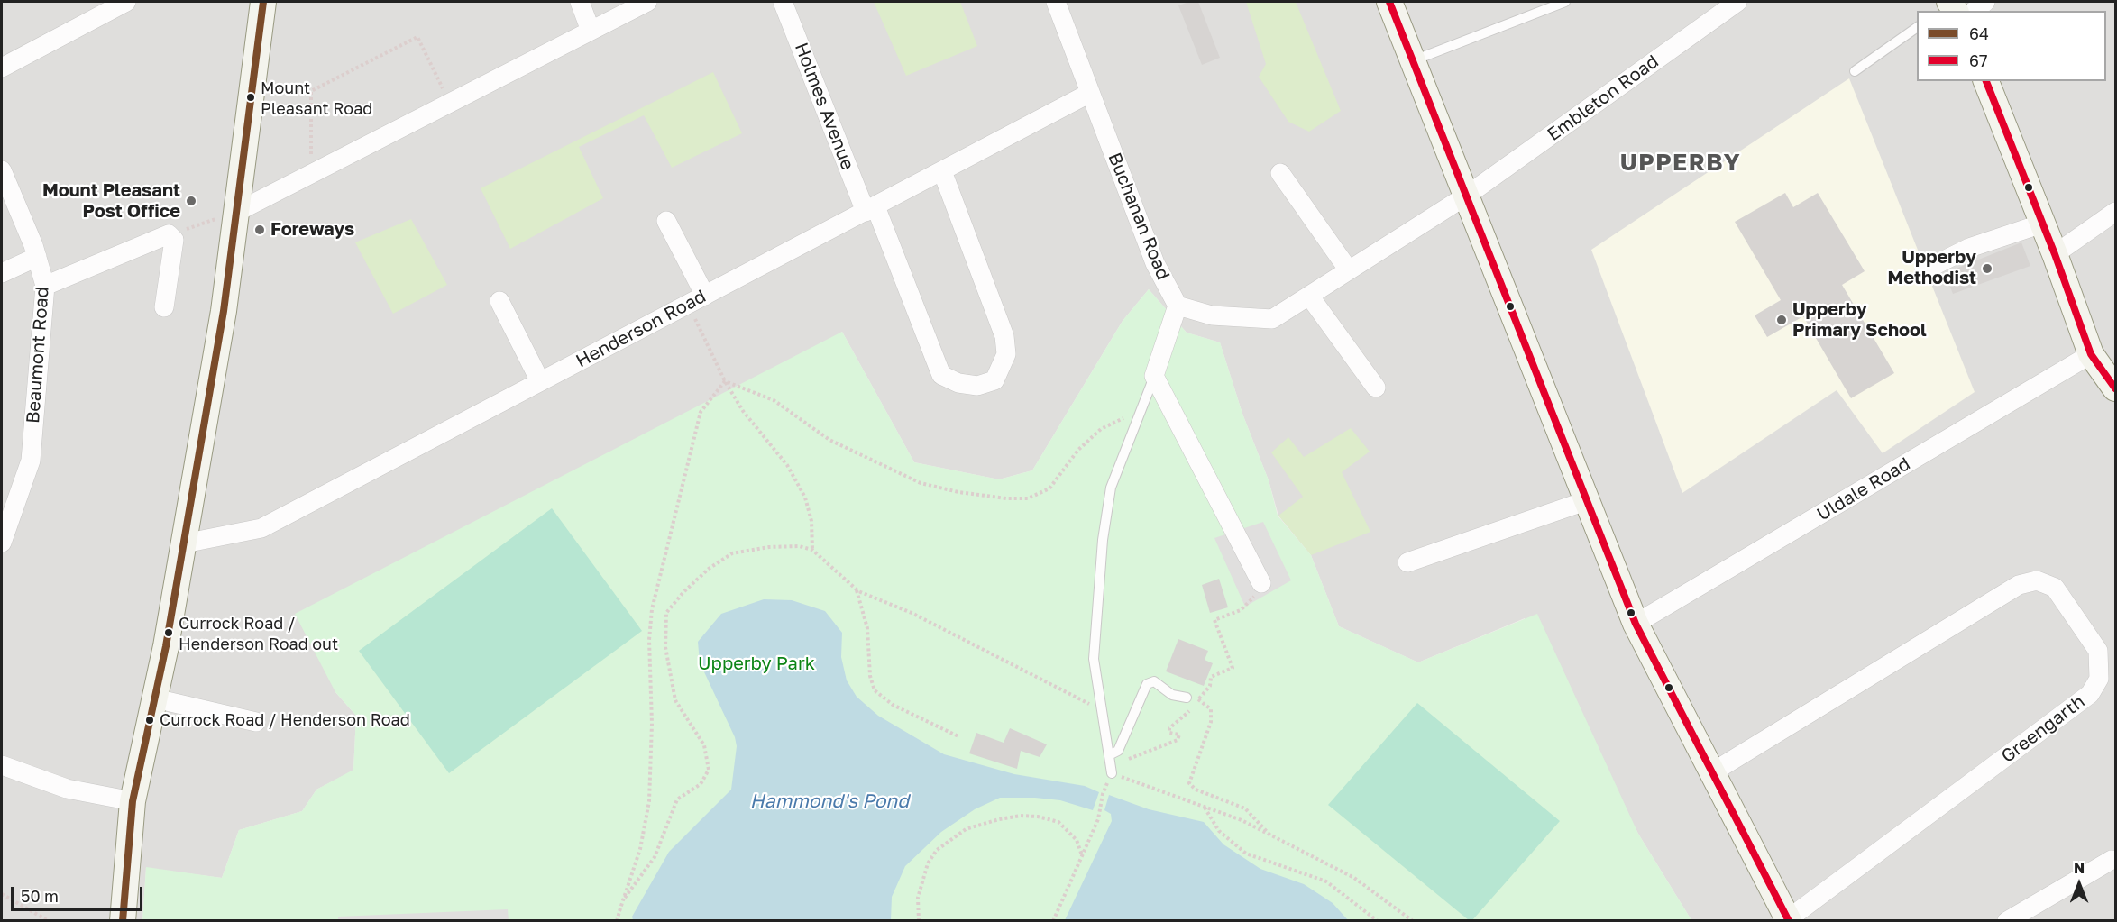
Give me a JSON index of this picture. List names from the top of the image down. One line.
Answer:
{"streets":{"street":["Embleton Road","Holmes Avenue","Buchanan Road","Henderson Road","Beaumont Road","Uldale Road","Greengarth"]},"crossings":[["Holmes Avenue","Henderson Road"],["Buchanan Road","Henderson Road"]],"districts":["UPPERBY"],"water":["Hammond's Pond"],"parks":["Upperby Park"],"places":["Mount Pleasant Road","Mount Pleasant Post Office","Foreways","Upperby Methodist","Upperby Primary School","Currock Road / Henderson Road out","Currock Road / Henderson Road"],"lines":["transit line 64","transit line 67"],"legend":["64","67"],"scale_bar":"50 m","north":"top"}
